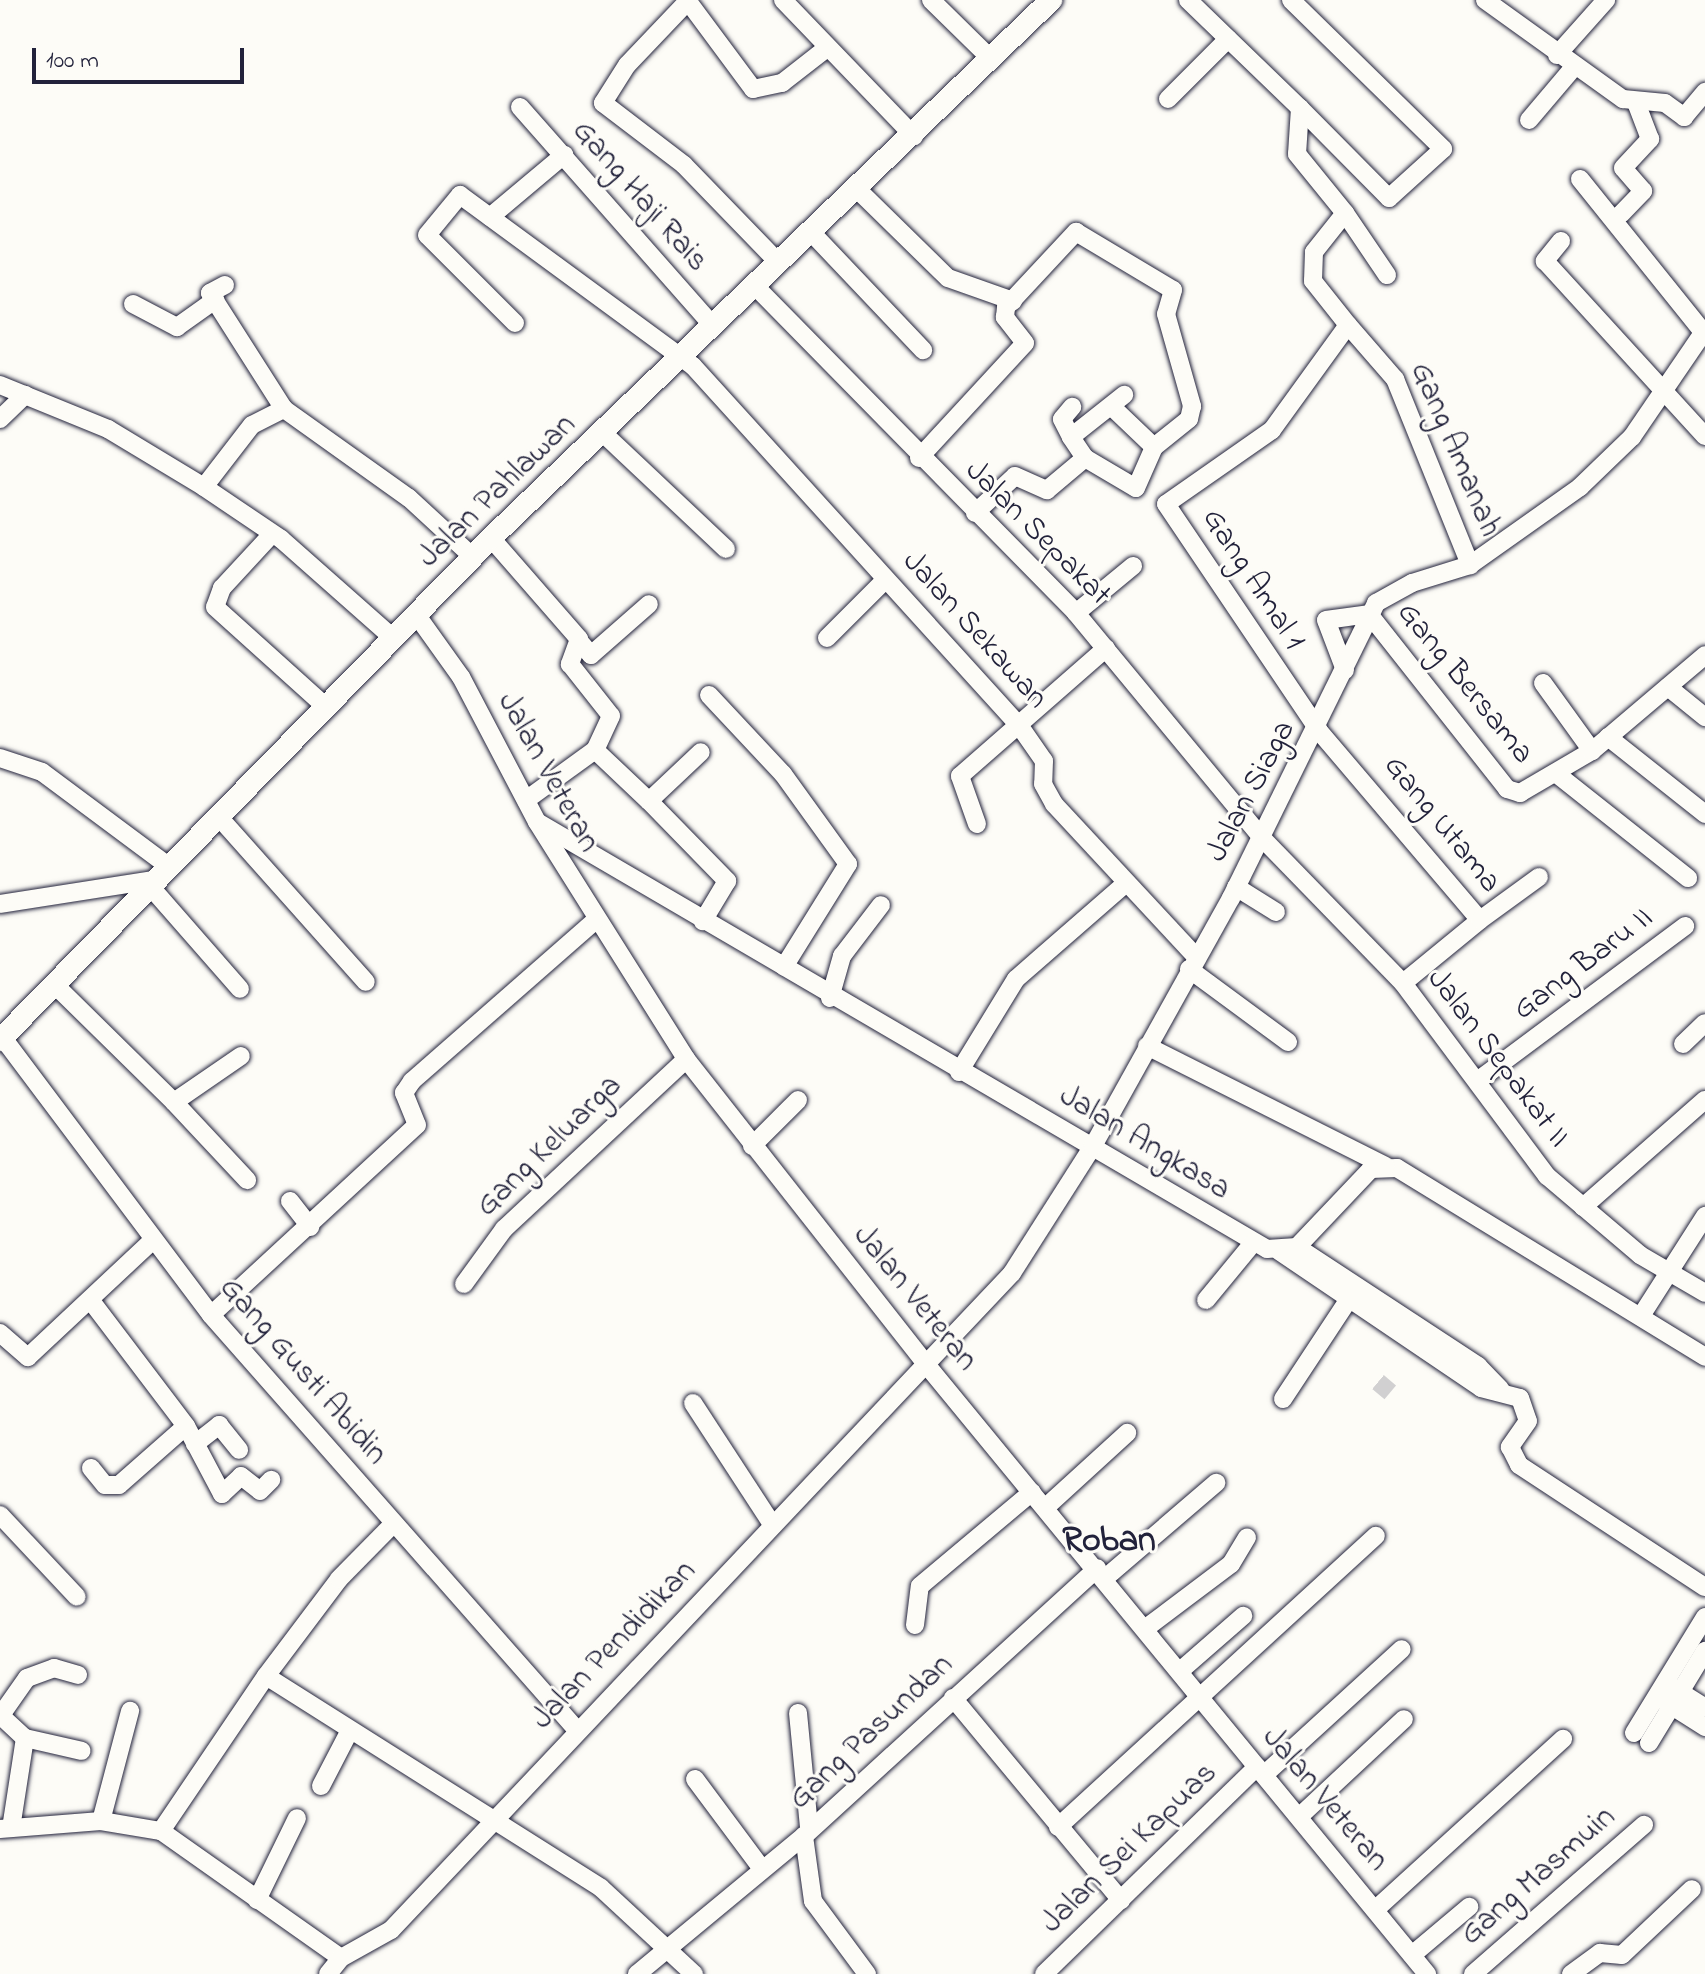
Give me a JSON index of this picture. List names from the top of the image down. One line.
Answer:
{"streets":{"main road":["Jalan Pahlawan"],"street":["Gang Haji Rais","Gang Amanah","Jalan Sepakat","Gang Amal 1","Jalan Sekawan","Gang Bersama","Jalan Veteran","Jalan Siaga","Gang Utama","Gang Baru II","Jalan Sepakat II","Jalan Angkasa","Gang Keluarga","Gang Gusti Abidin","Jalan Pendidikan","Gang Pasundan","Jalan Sei Kapuas","Gang Masmuin"]},"crossings":[["Gang Haji Rais","Jalan Pahlawan"],["Gang Amanah","Gang Amal 1"],["Gang Amanah","Jalan Siaga"],["Jalan Pahlawan","Jalan Sepakat"],["Jalan Pahlawan","Jalan Sekawan"],["Jalan Pahlawan","Jalan Veteran"],["Jalan Pahlawan","Gang Gusti Abidin"],["Jalan Sepakat","Jalan Siaga"],["Jalan Sepakat","Jalan Sepakat II"],["Gang Amal 1","Jalan Siaga"],["Gang Amal 1","Gang Utama"],["Jalan Sekawan","Jalan Siaga"],["Gang Bersama","Jalan Siaga"],["Jalan Veteran","Jalan Siaga"],["Jalan Veteran","Jalan Angkasa"],["Jalan Veteran","Gang Keluarga"],["Jalan Veteran","Jalan Pendidikan"],["Jalan Veteran","Gang Pasundan"],["Jalan Veteran","Jalan Sei Kapuas"],["Jalan Siaga","Gang Utama"],["Jalan Siaga","Jalan Sepakat II"],["Jalan Siaga","Jalan Angkasa"],["Jalan Siaga","Jalan Pendidikan"],["Gang Utama","Jalan Sepakat II"],["Gang Baru II","Jalan Sepakat II"],["Gang Gusti Abidin","Jalan Pendidikan"]],"districts":["Roban"],"scale_bar":"100 m"}
